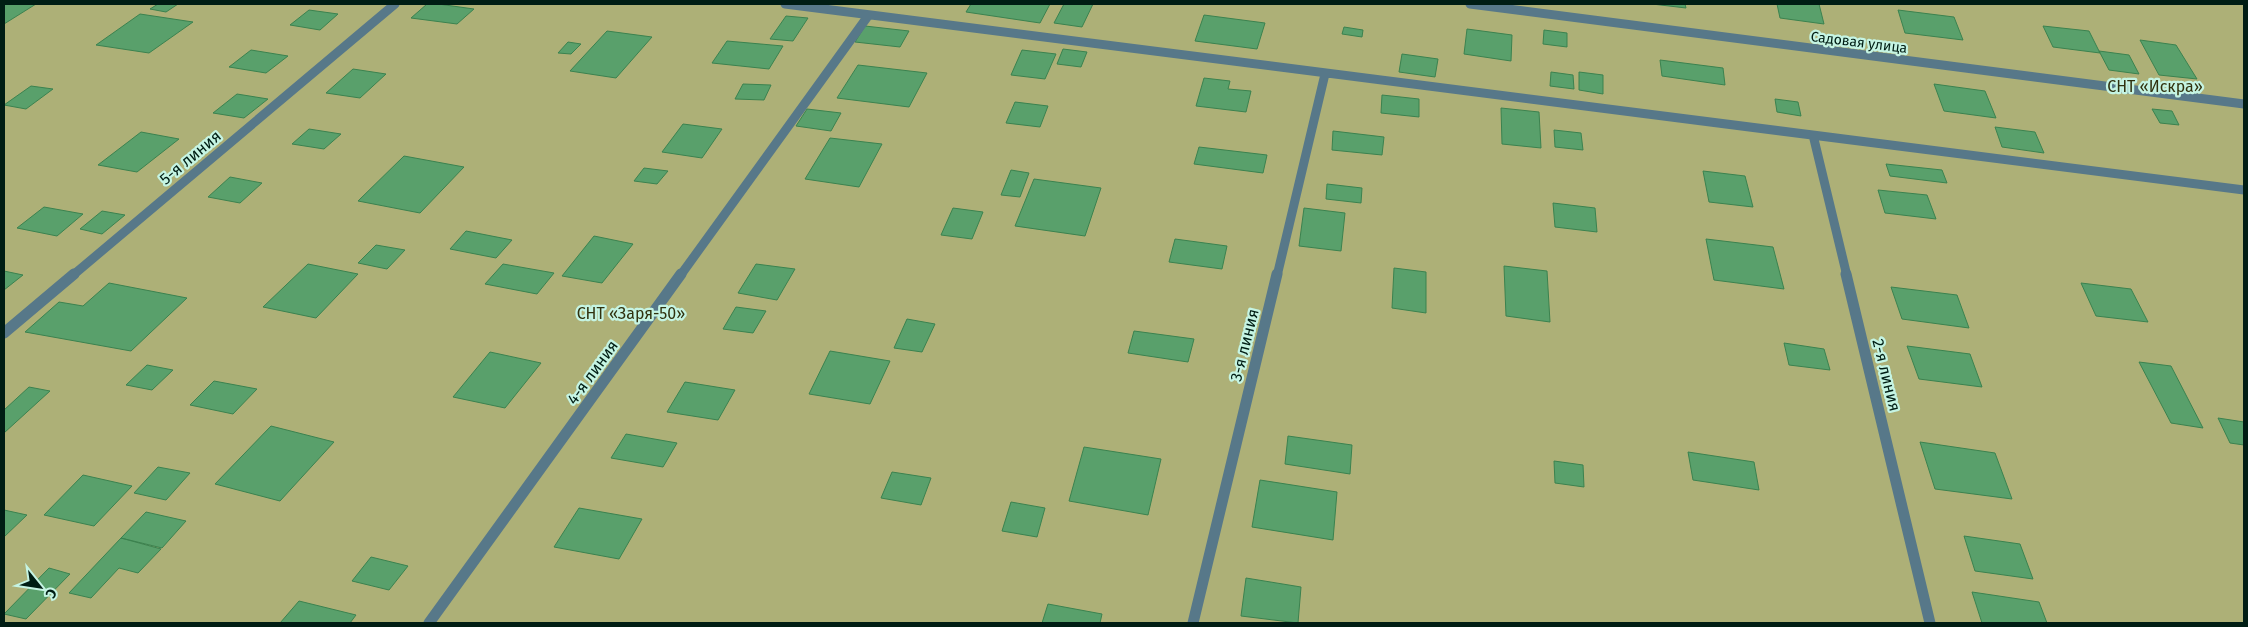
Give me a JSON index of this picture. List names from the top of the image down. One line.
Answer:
{"streets":{"street":["Садовая улица","5-я линия","3-я линия","4-я линия","2-я линия"]},"parks":["СНТ «Искра»","СНТ «Заря-50»"],"north":"bottom right"}
